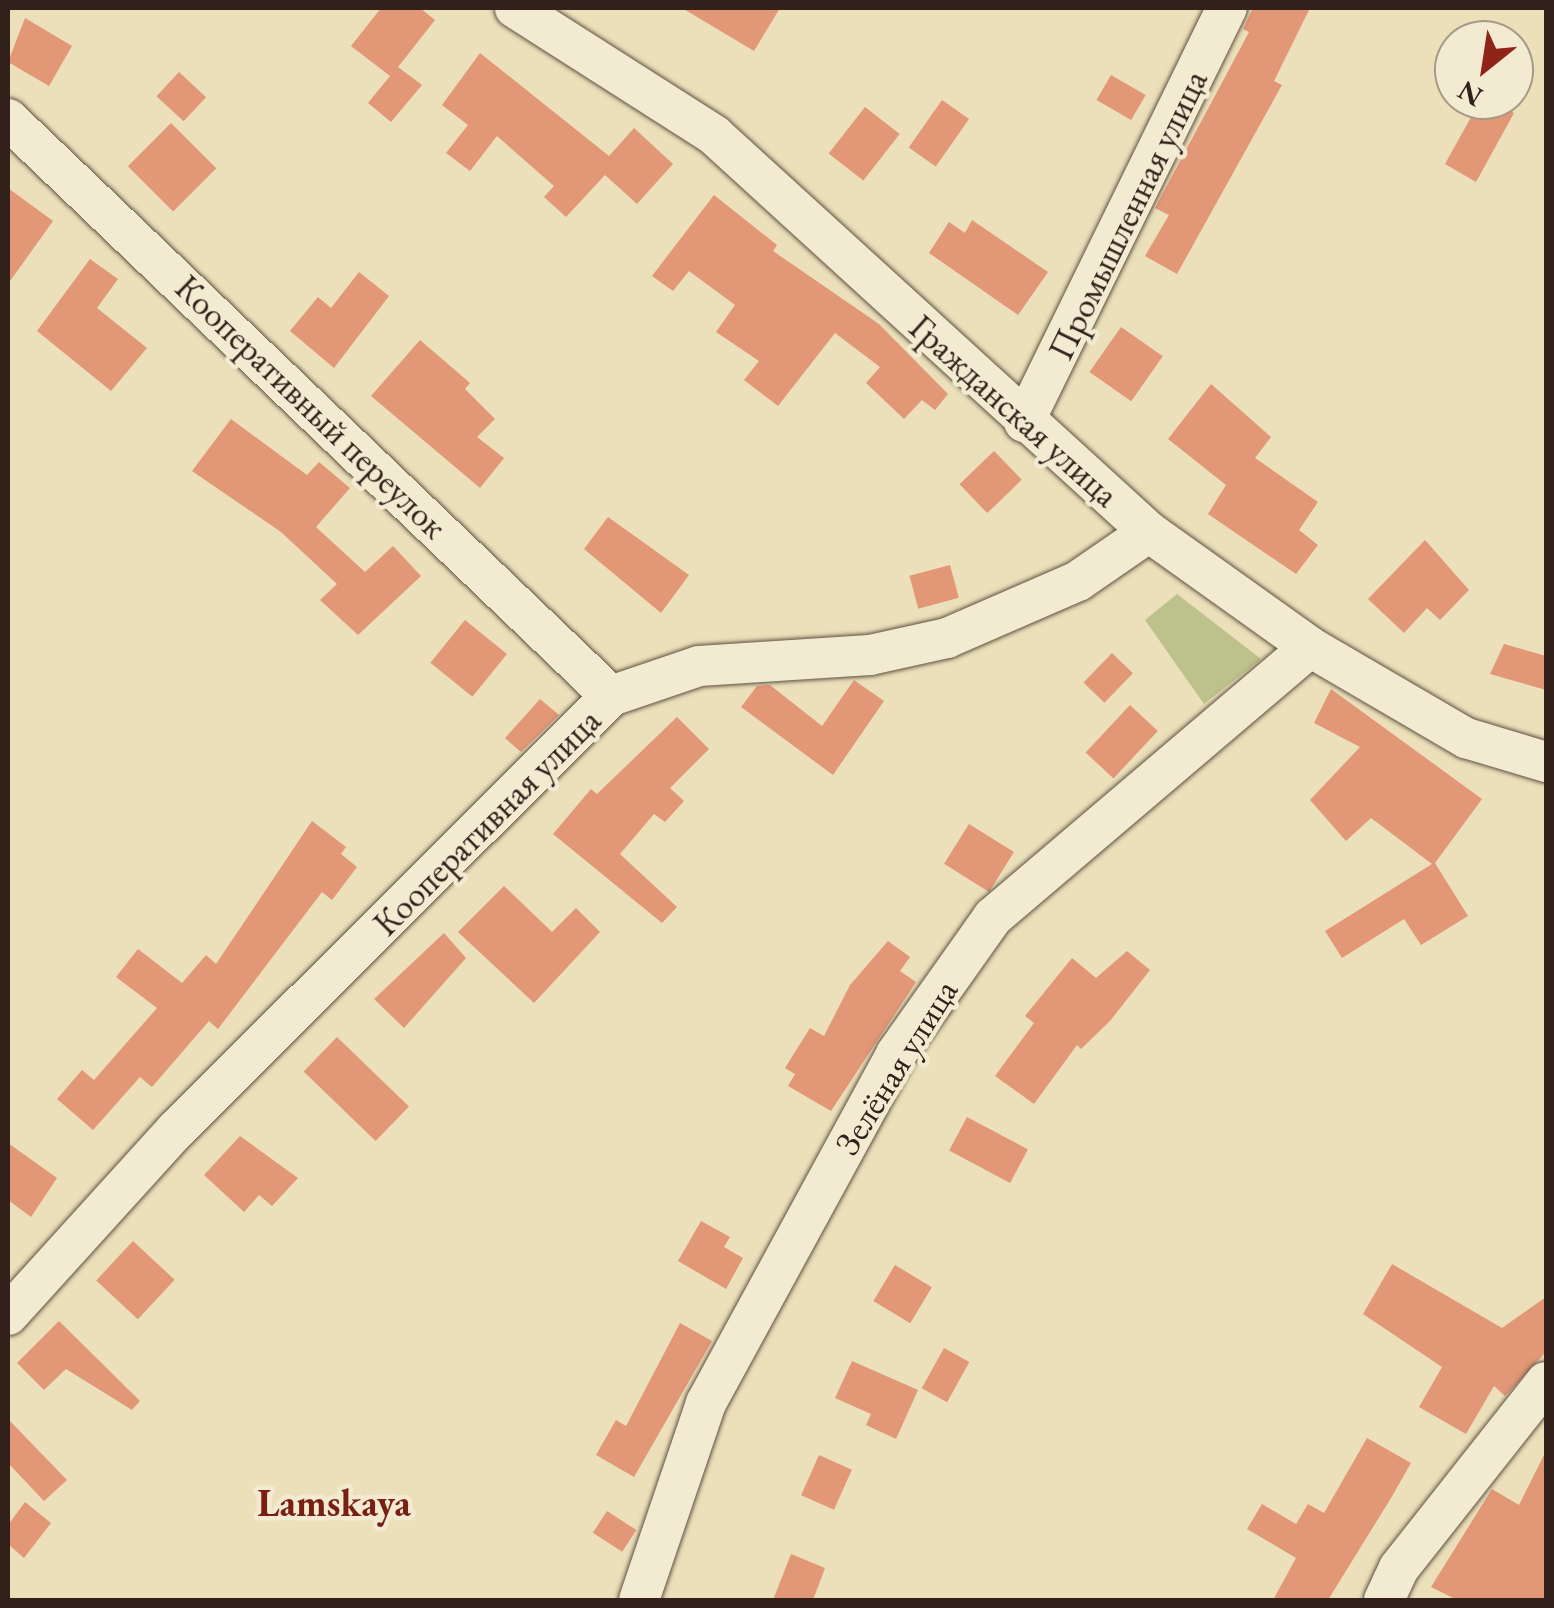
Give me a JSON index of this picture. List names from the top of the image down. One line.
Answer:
{"streets":{"street":["Промышленная улица","Кооперативный переулок","Гражданская улица","Кооперативная улица","Зелёная улица"]},"crossings":[["Промышленная улица","Гражданская улица"],["Кооперативный переулок","Кооперативная улица"],["Гражданская улица","Кооперативная улица"],["Гражданская улица","Зелёная улица"]],"districts":["Lamskaya"],"north":"bottom left"}
